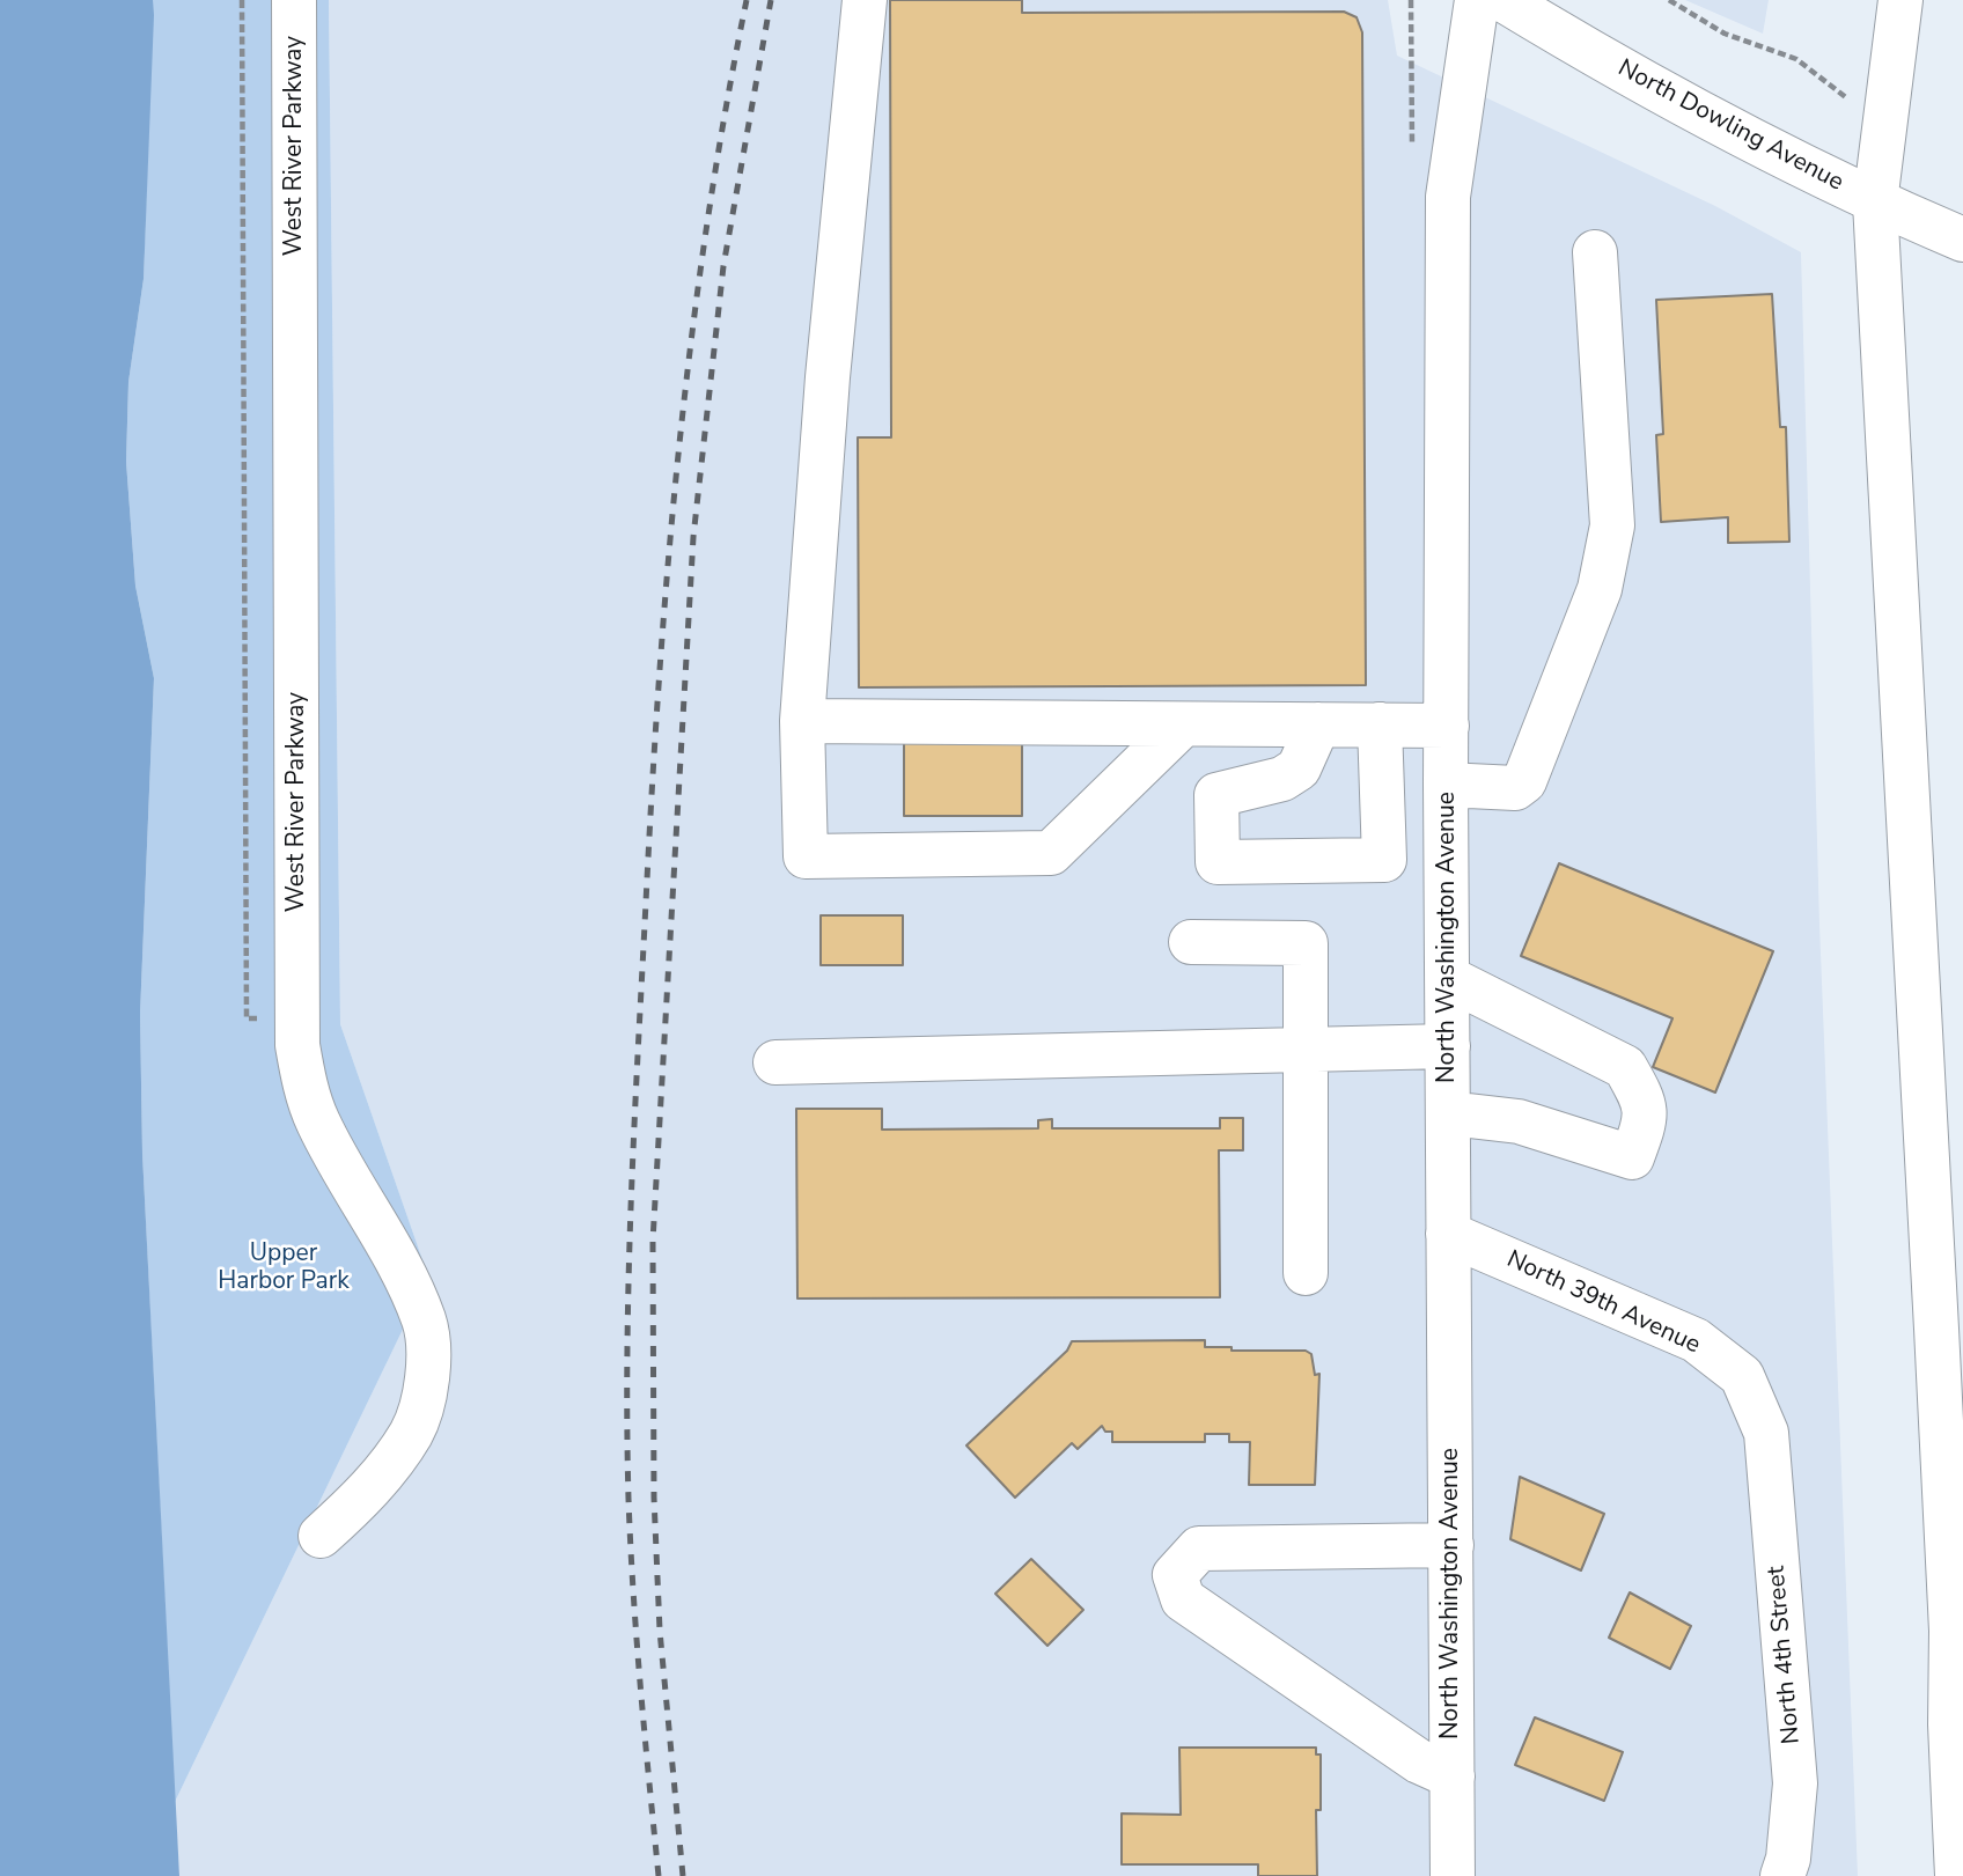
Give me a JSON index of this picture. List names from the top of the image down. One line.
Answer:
{"streets":{"main road":["North Dowling Avenue","West River Parkway","North Washington Avenue","North 39th Avenue","North 4th Street"]},"crossings":[["North Washington Avenue","North 39th Avenue"],["North 39th Avenue","North 4th Street"]],"parks":["Upper Harbor Park"]}
